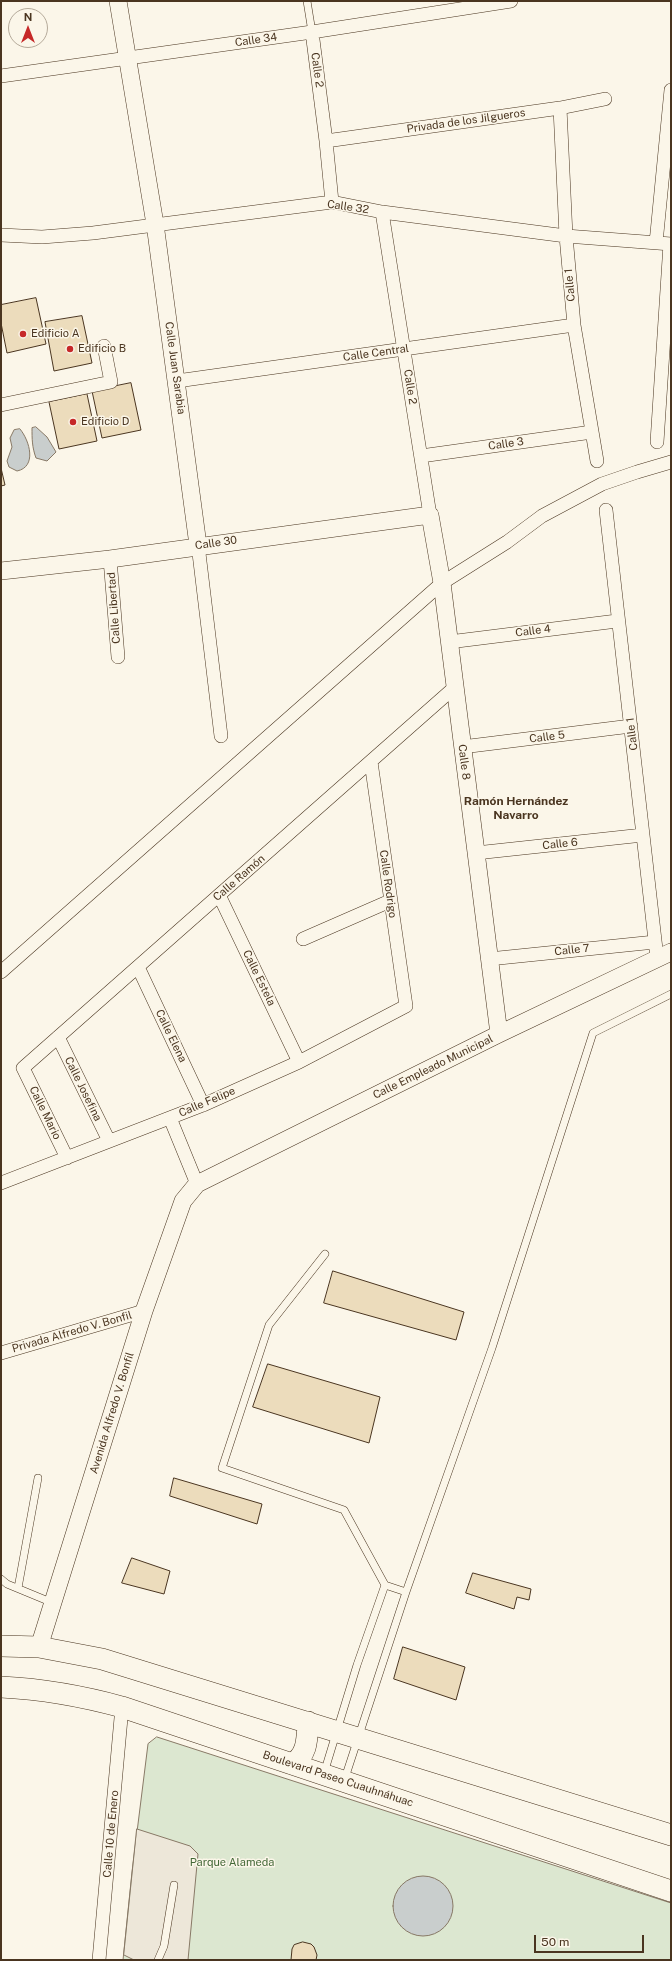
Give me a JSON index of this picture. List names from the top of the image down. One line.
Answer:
{"streets":{"main road":["Boulevard Paseo Cuauhnáhuac"],"street":["Calle 34","Calle 2","Privada de los Jilgueros","Calle 32","Calle 1","Calle Central","Calle Juan Sarabia","Calle 3","Calle 30","Calle Libertad","Calle 4","Calle 5","Calle 8","Calle 6","Calle Ramón","Calle Rodrigo","Calle 7","Calle Estela","Calle Elena","Calle Empleado Municipal","Calle Josefina","Calle Felipe","Calle Mario","Privada Alfredo V. Bonfil","Avenida Alfredo V. Bonfil","Calle 10 de Enero"]},"crossings":[["Calle 34","Calle 2"],["Calle 34","Calle Juan Sarabia"],["Calle 2","Privada de los Jilgueros"],["Calle 2","Calle 32"],["Calle 2","Calle Central"],["Calle 2","Calle 3"],["Calle 2","Calle 30"],["Calle 2","Calle 8"],["Privada de los Jilgueros","Calle 1"],["Calle 32","Calle 1"],["Calle 32","Calle Juan Sarabia"],["Calle 1","Calle Central"],["Calle 1","Calle 3"],["Calle 1","Calle 4"],["Calle 1","Calle 5"],["Calle 1","Calle 6"],["Calle 1","Calle 7"],["Calle 1","Calle Empleado Municipal"],["Calle Central","Calle Juan Sarabia"],["Calle Juan Sarabia","Calle 30"],["Calle 30","Calle Libertad"],["Calle 30","Calle 8"],["Calle 4","Calle 8"],["Calle 5","Calle 8"],["Calle 8","Calle 6"],["Calle 8","Calle Ramón"],["Calle 8","Calle 7"],["Calle 8","Calle Empleado Municipal"],["Calle Ramón","Calle Rodrigo"],["Calle Ramón","Calle Estela"],["Calle Ramón","Calle Elena"],["Calle Ramón","Calle Josefina"],["Calle Ramón","Calle Mario"],["Calle Rodrigo","Calle Felipe"],["Calle 7","Calle Empleado Municipal"],["Calle Estela","Calle Felipe"],["Calle Elena","Calle Felipe"],["Calle Empleado Municipal","Avenida Alfredo V. Bonfil"],["Calle Josefina","Calle Felipe"],["Calle Felipe","Calle Mario"],["Privada Alfredo V. Bonfil","Avenida Alfredo V. Bonfil"],["Boulevard Paseo Cuauhnáhuac","Calle 10 de Enero"]],"districts":["Ramón Hernández Navarro"],"parks":["Parque Alameda"],"places":["Edificio A","Edificio B","Edificio D"],"scale_bar":"50 m","north":"top"}
